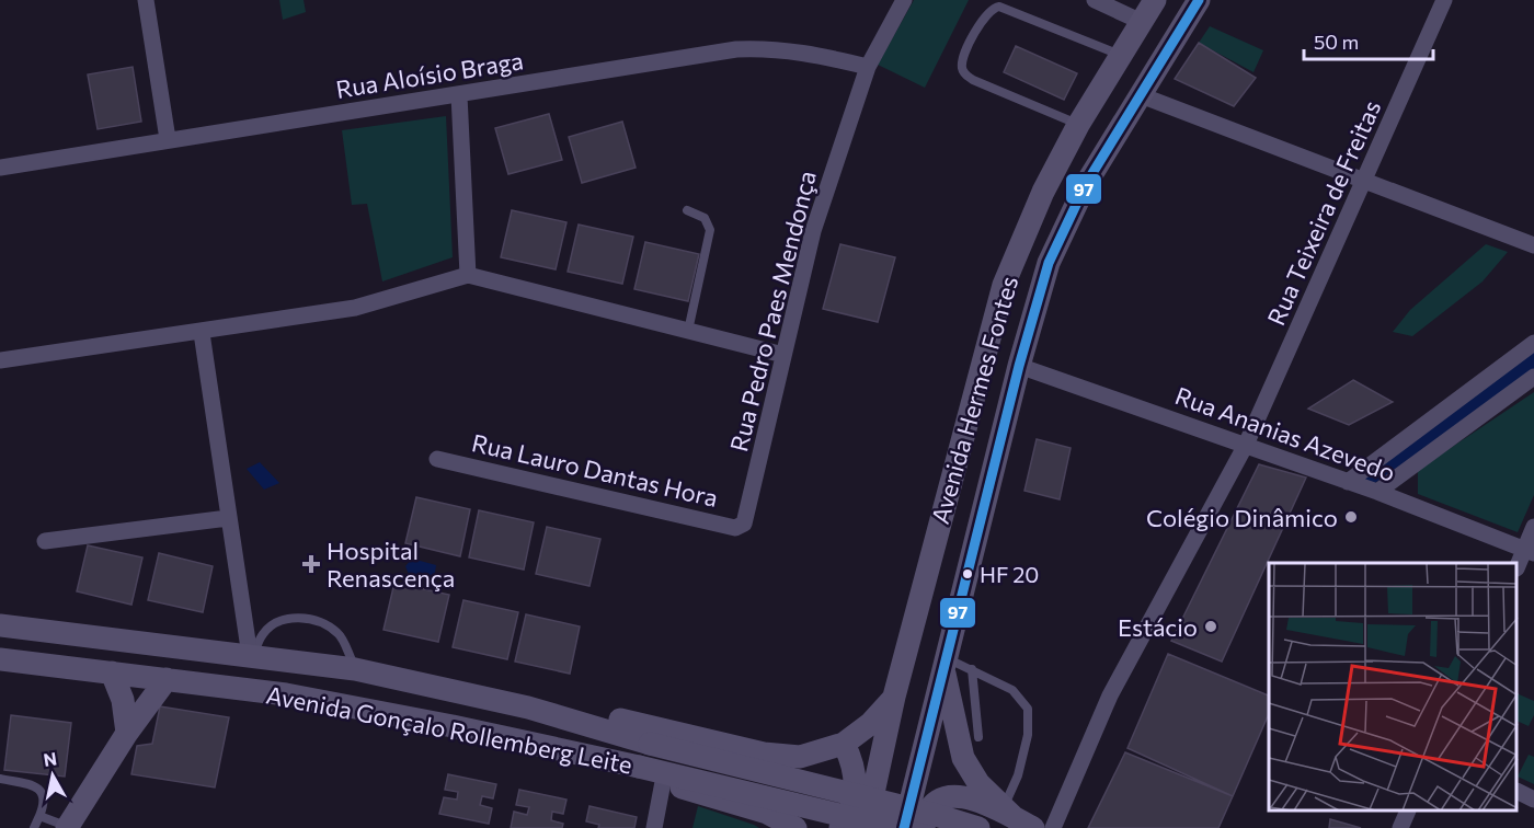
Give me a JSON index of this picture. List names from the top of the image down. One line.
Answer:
{"streets":{"main road":["Avenida Hermes Fontes","Avenida Gonçalo Rollemberg Leite"],"street":["Rua Aloísio Braga","Rua Teixeira de Freitas","Rua Pedro Paes Mendonça","Rua Ananias Azevedo","Rua Lauro Dantas Hora"]},"crossings":[["Rua Aloísio Braga","Rua Pedro Paes Mendonça"],["Rua Teixeira de Freitas","Rua Ananias Azevedo"],["Rua Pedro Paes Mendonça","Rua Lauro Dantas Hora"],["Avenida Hermes Fontes","Rua Ananias Azevedo"]],"places":{"other":["Colégio Dinâmico","HF 20","Estácio"],"health":["Hospital Renascença"]},"lines":["transit line 97"],"scale_bar":"50 m","north":"top"}
